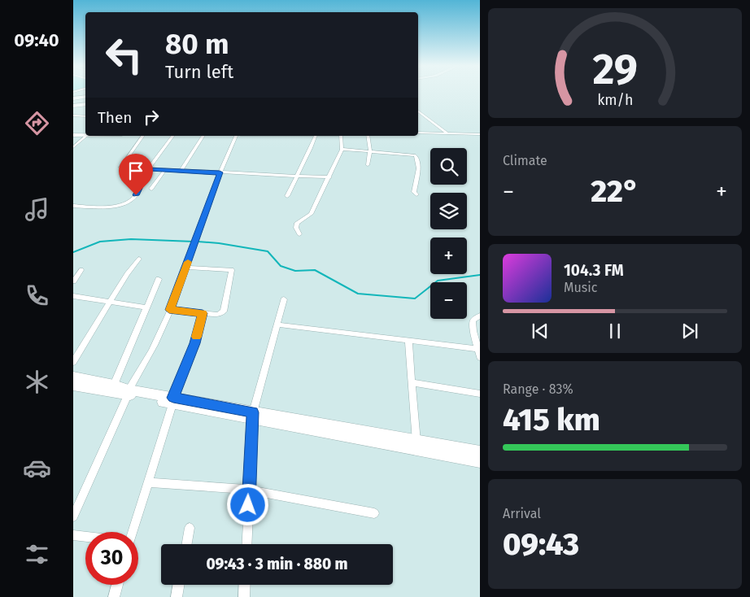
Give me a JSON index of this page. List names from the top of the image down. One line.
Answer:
{"page":{"tabs":"09:40","turn":["80 m","Turn left"],"then":"Then","tile":["Climate",["Range · 83%","415 km"],["Arrival","09:43"]],"map_buttons":["+","−"],"heat":["−","22°","+"],"song":["104.3 FM","Music"],"limit":"30","trip":"09:43 · 3 min · 880 m","gauge":["29","km/h"]}}
